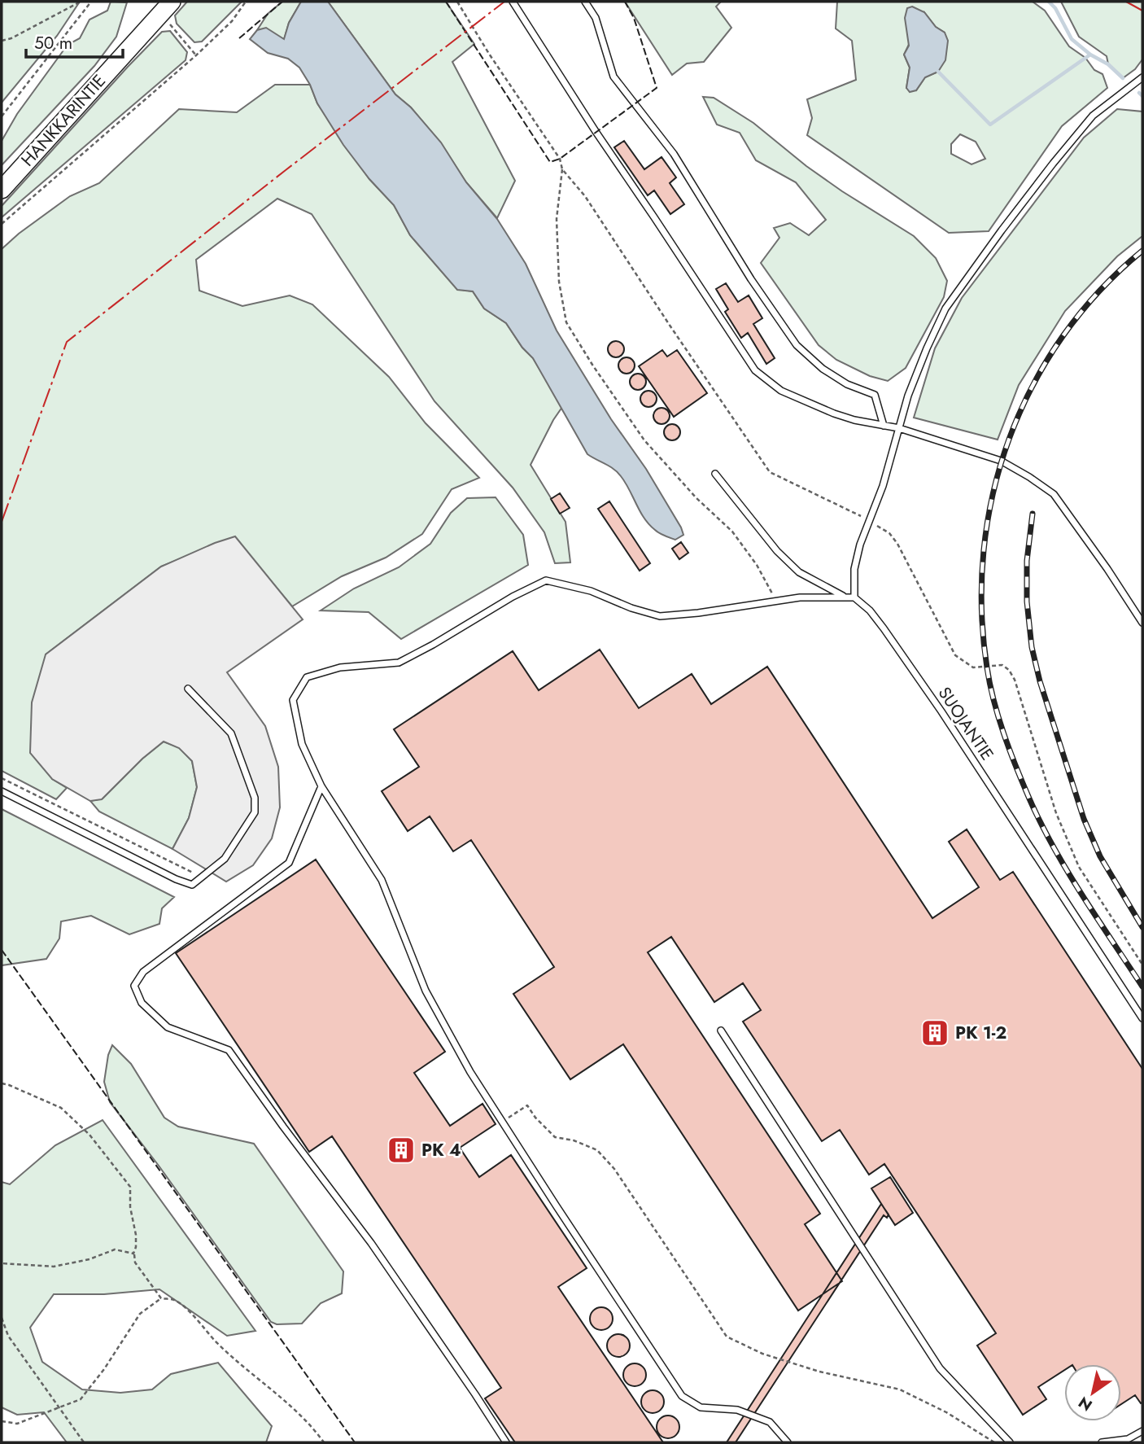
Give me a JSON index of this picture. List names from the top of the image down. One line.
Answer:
{"streets":{"main road":["HANKKARINTIE"],"lane":["SUOJANTIE"]},"places":{"building":["PK 1-2","PK 4"]},"scale_bar":"50 m","north":"bottom left"}
